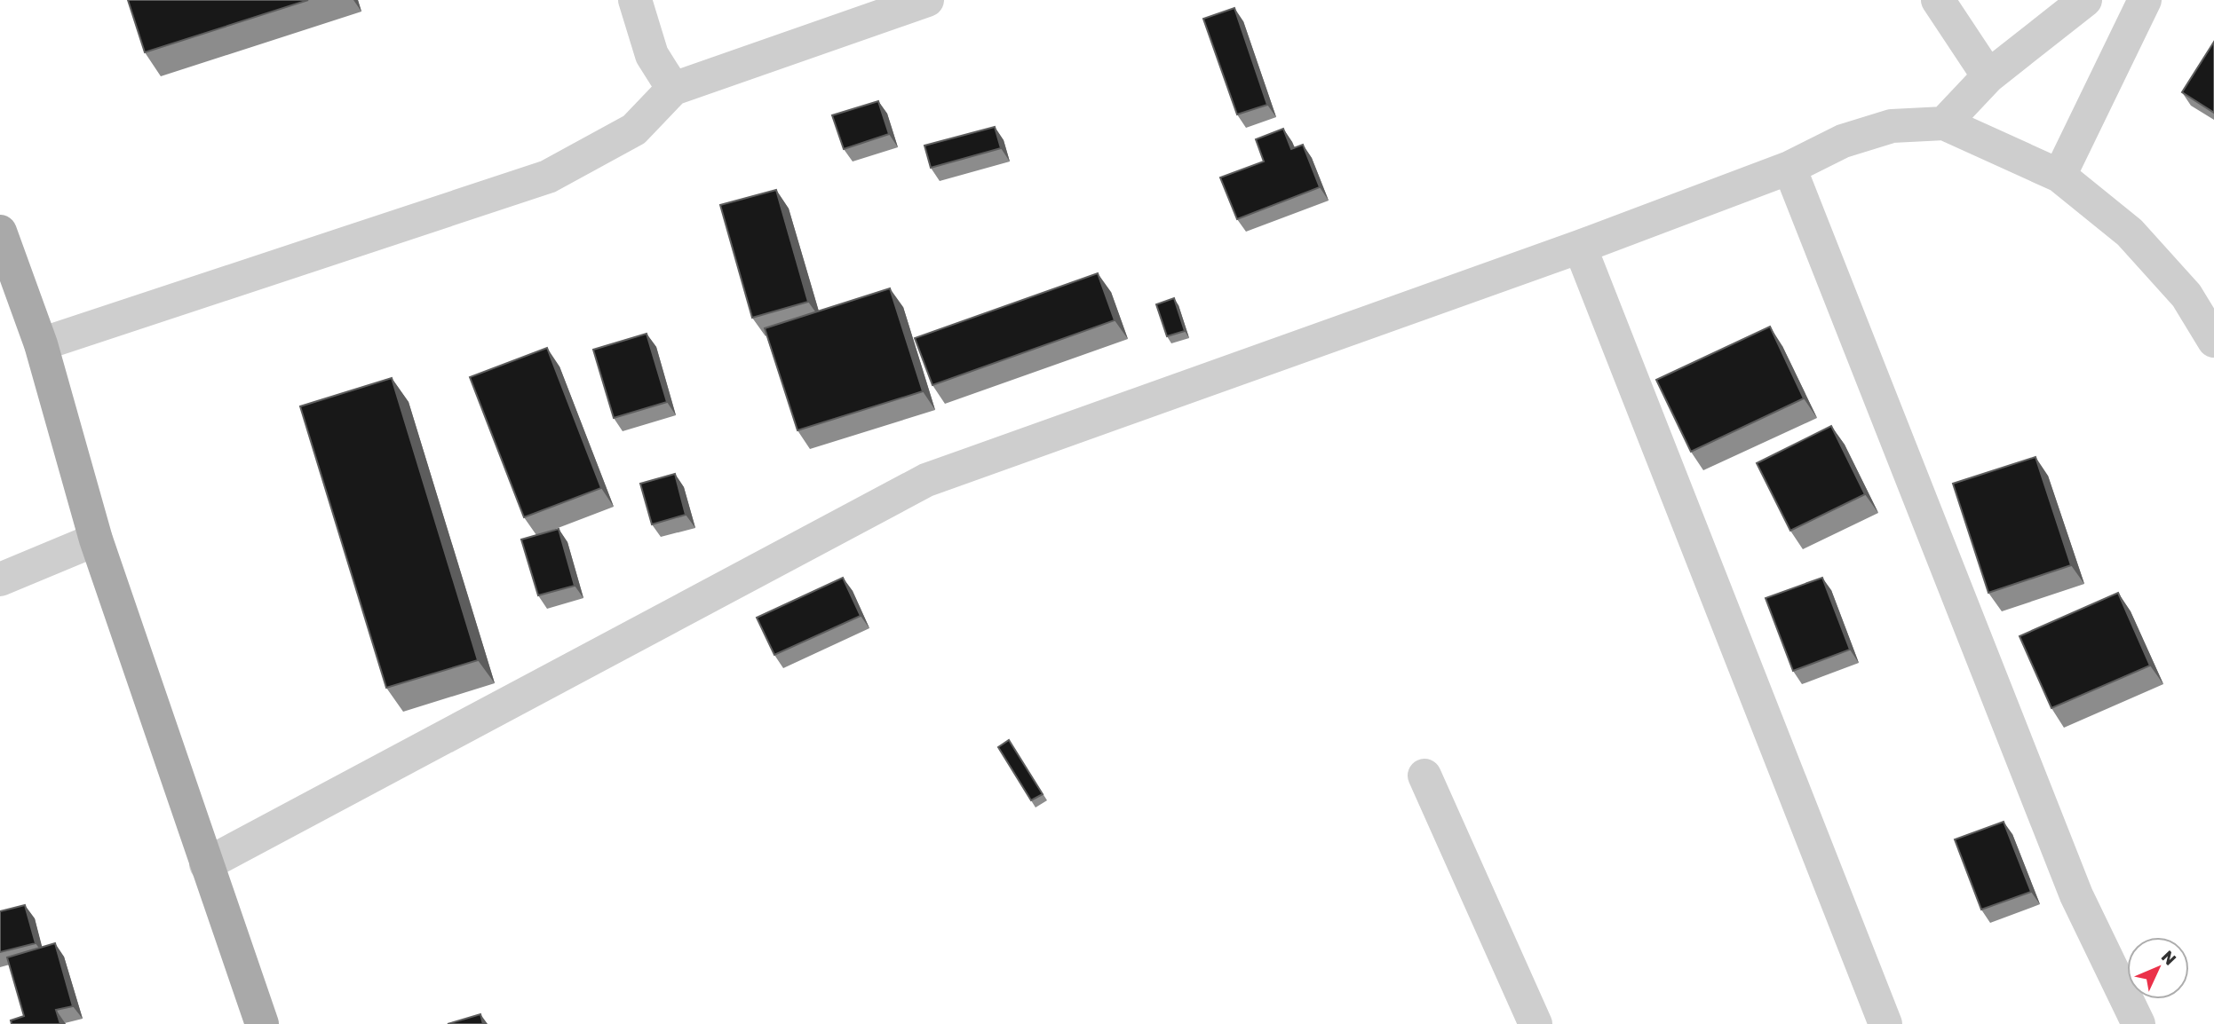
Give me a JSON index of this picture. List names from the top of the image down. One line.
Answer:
{"north":"top right"}
